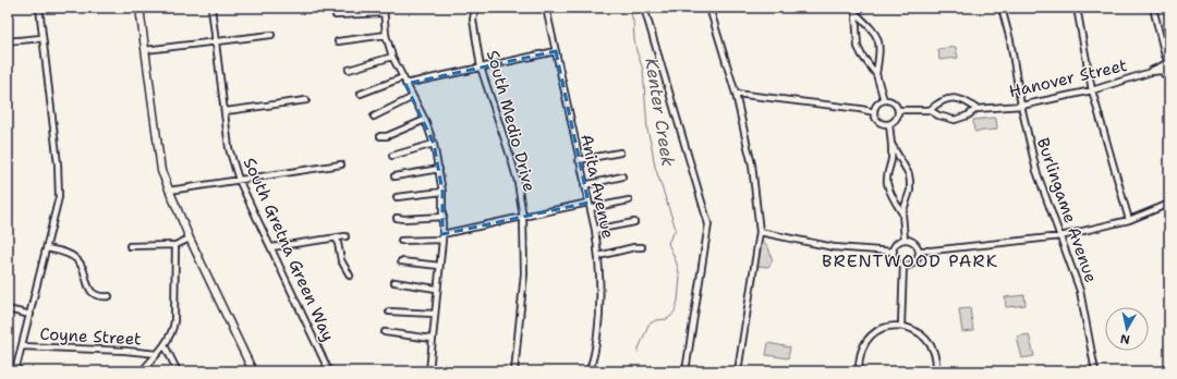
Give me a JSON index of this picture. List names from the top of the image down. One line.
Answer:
{"streets":{"street":["Hanover Street","South Medio Drive","Anita Avenue","Burlingame Avenue","South Gretna Green Way","Coyne Street"]},"crossings":[["Hanover Street","Burlingame Avenue"]],"districts":["BRENTWOOD PARK"],"water":["Kenter Creek"],"north":"bottom"}
